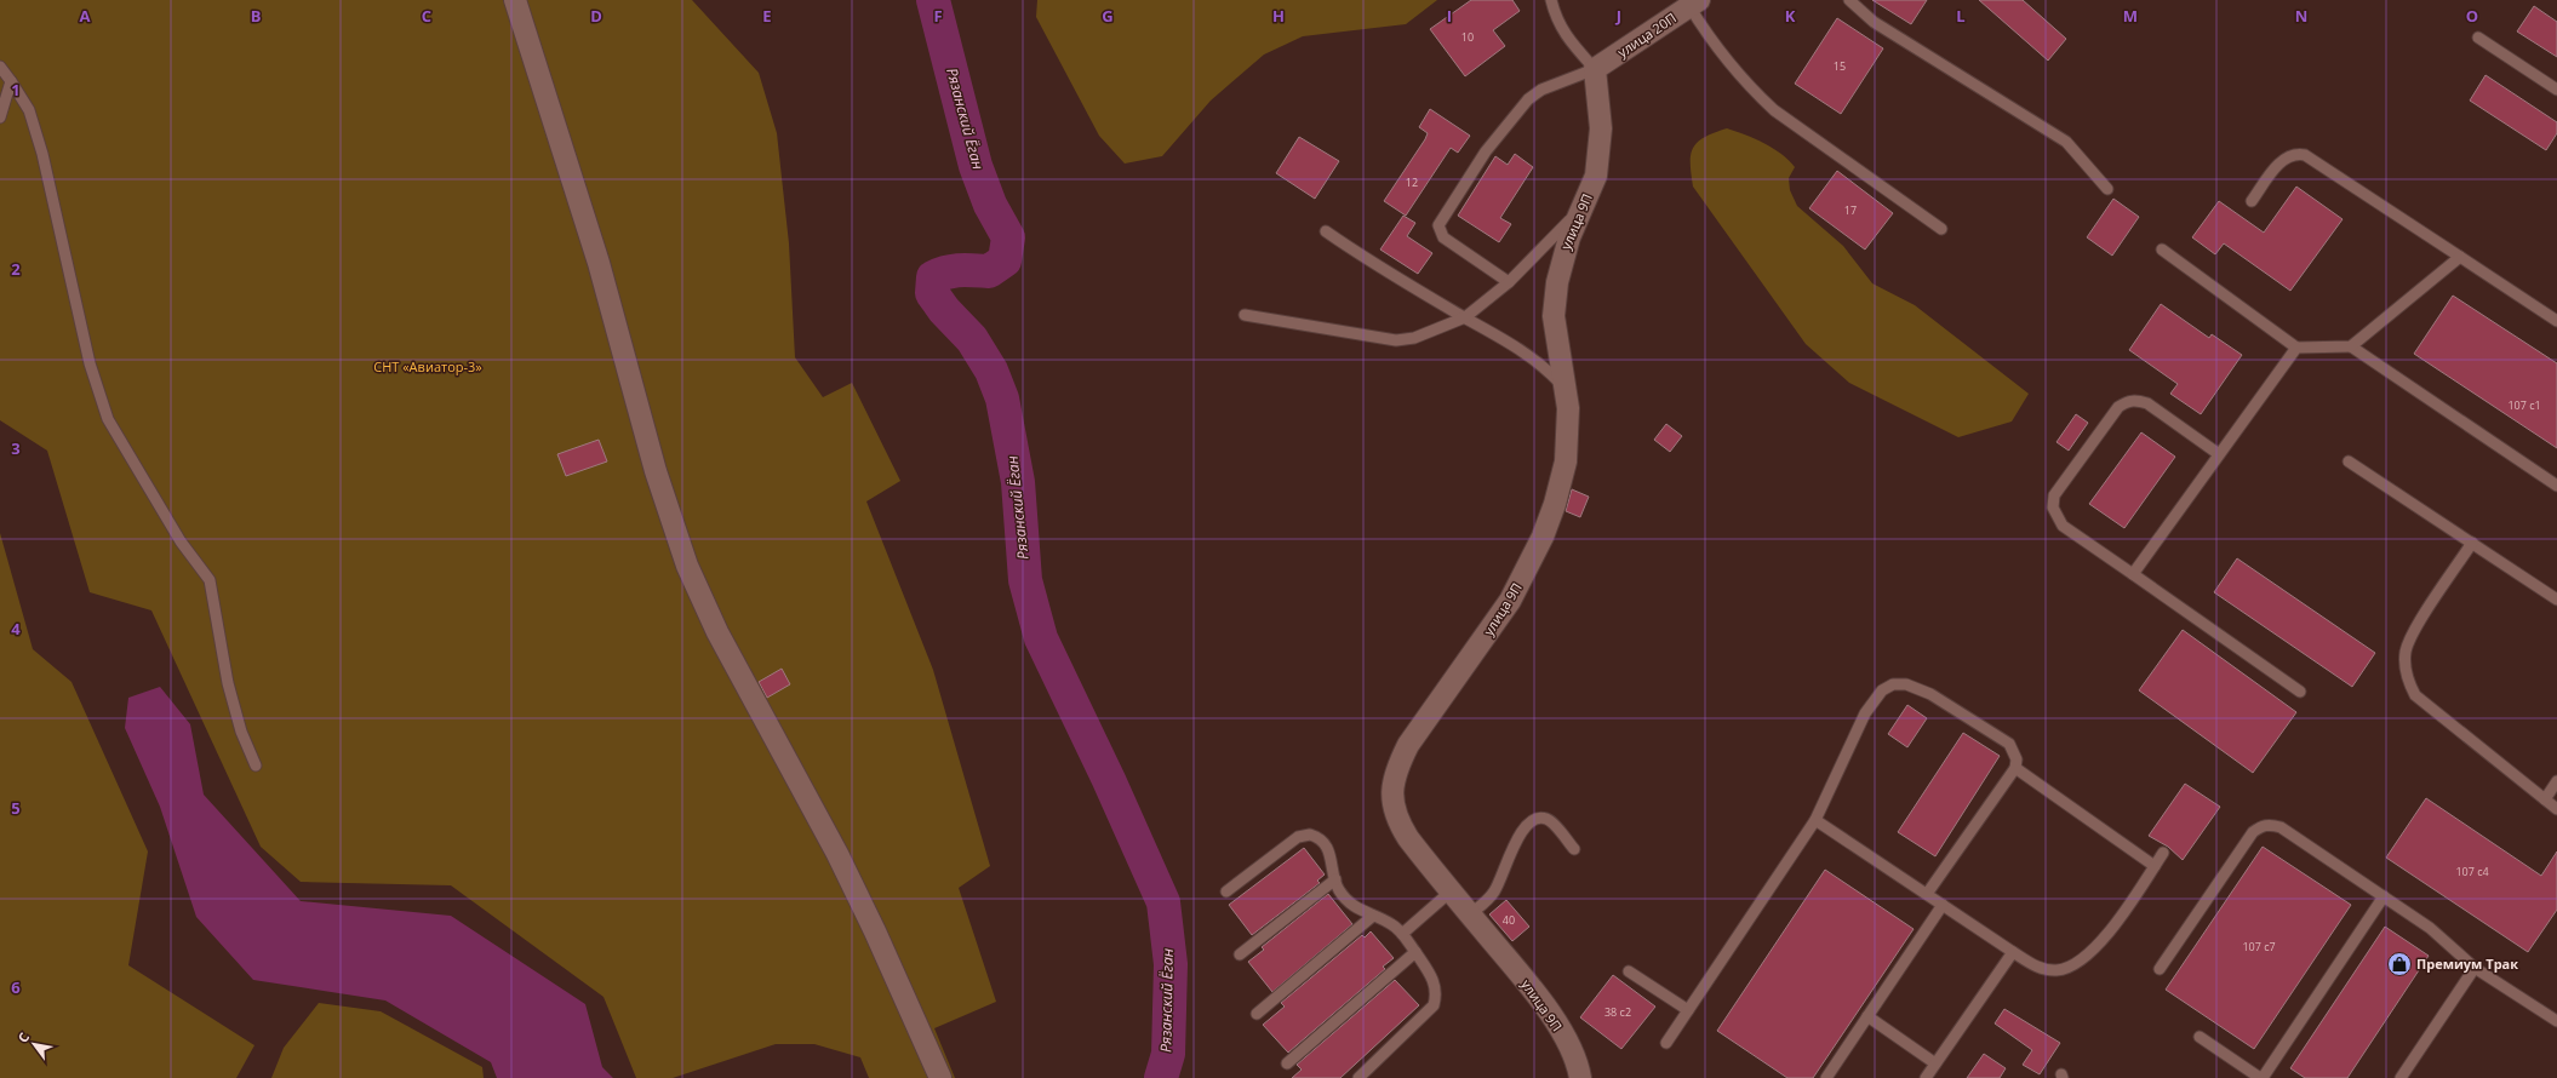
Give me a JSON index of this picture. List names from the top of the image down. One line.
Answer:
{"streets":{"street":["улица 20П","улица 9П"]},"crossings":[["улица 20П","улица 9П"]],"water":["Рязанский Ёган"],"parks":["СНТ «Авиатор-3»"],"places":{"shop":["Премиум Трак"]},"house_numbers":["10","15","12","17","107 с1","107 с4","40","107 с7","38 с2"],"north":"top left","grid":{"columns":["A","B","C","D","E","F","G","H","I","J","K","L","M","N","O"],"rows":["1","2","3","4","5","6"]}}
